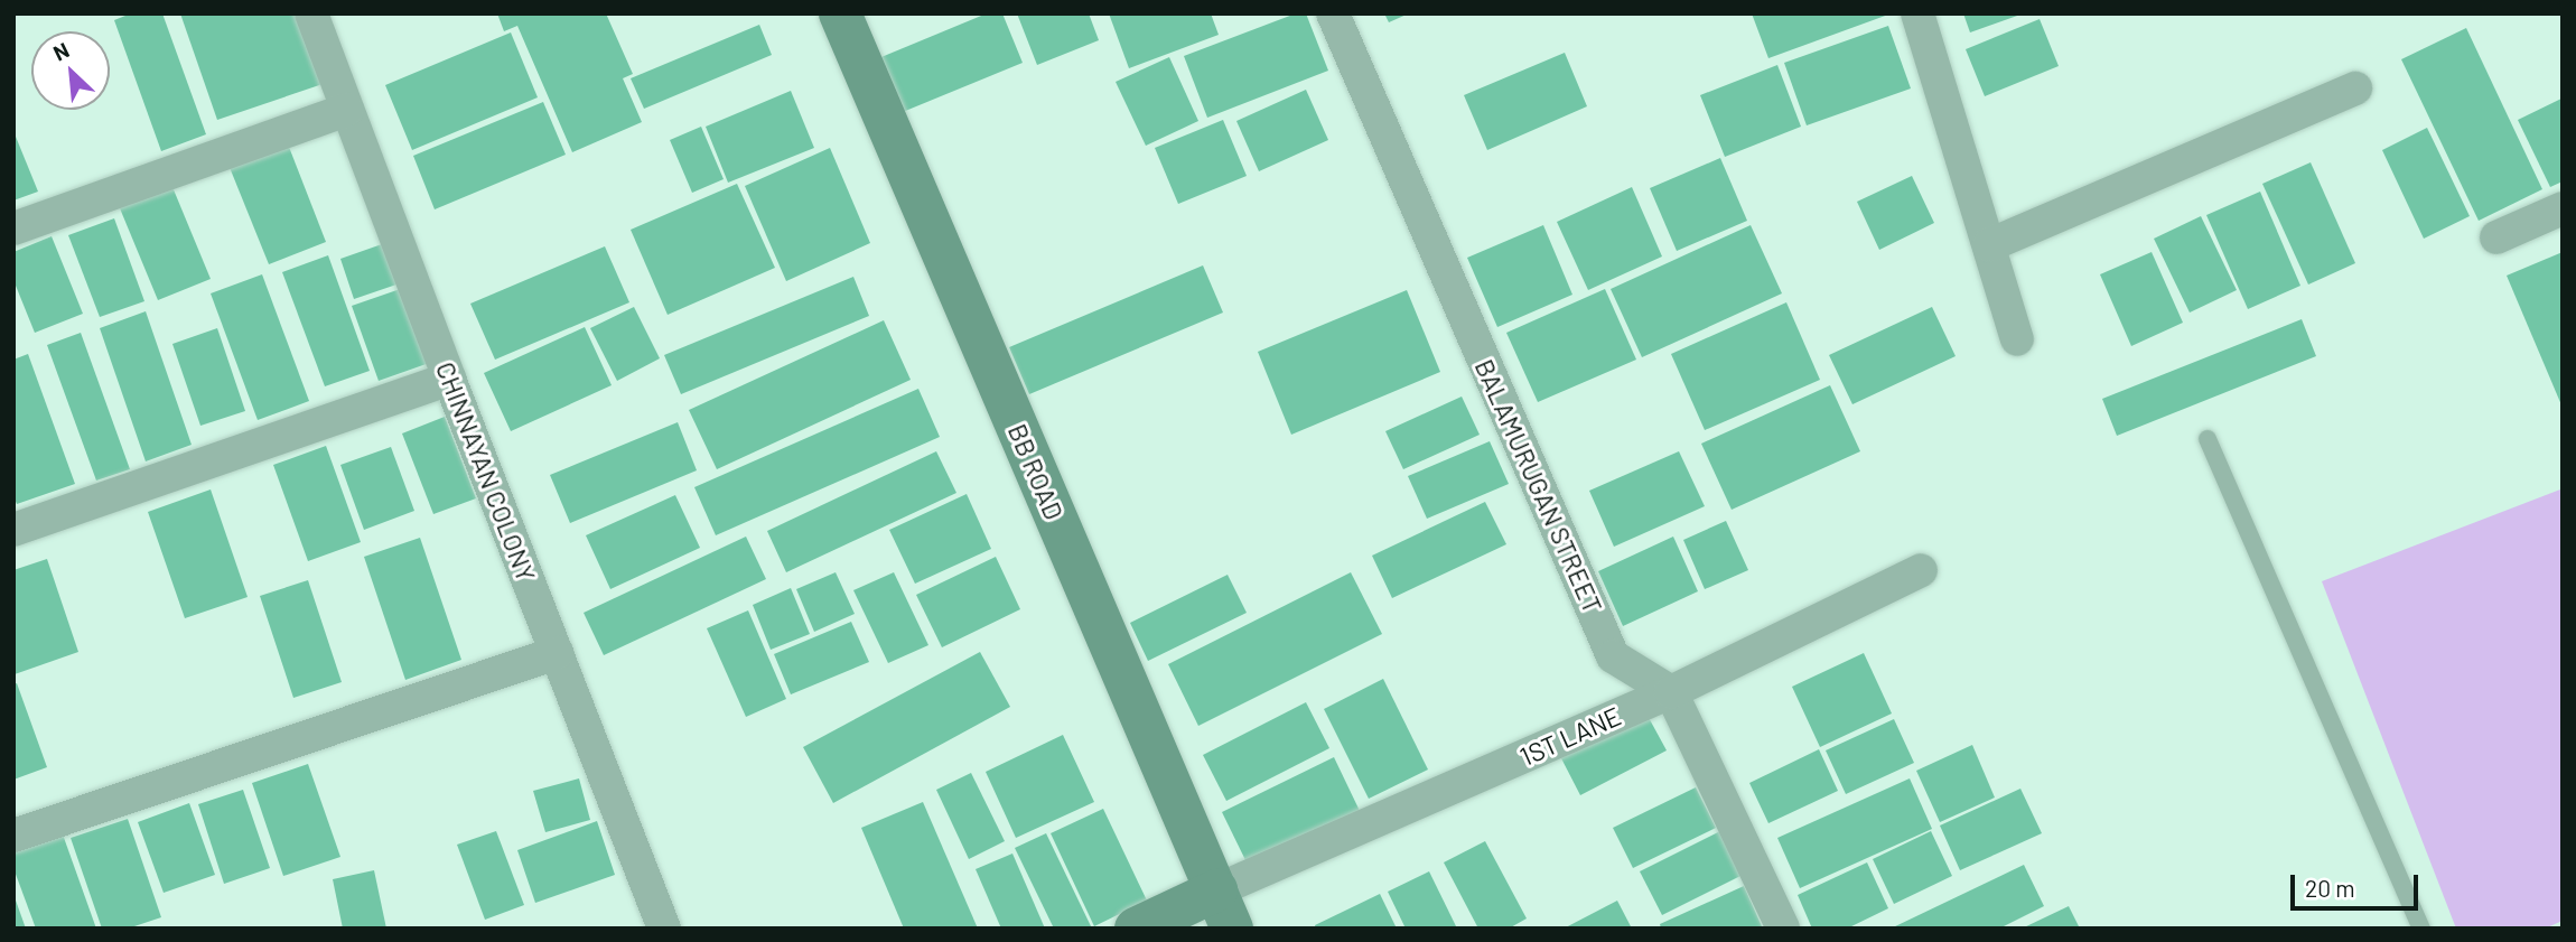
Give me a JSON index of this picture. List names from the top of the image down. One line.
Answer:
{"streets":{"street":["CHINNAYAN COLONY","BB ROAD","BALAMURUGAN STREET","1ST LANE"]},"crossings":[["BB ROAD","1ST LANE"],["BALAMURUGAN STREET","1ST LANE"]],"scale_bar":"20 m","north":"top left"}
